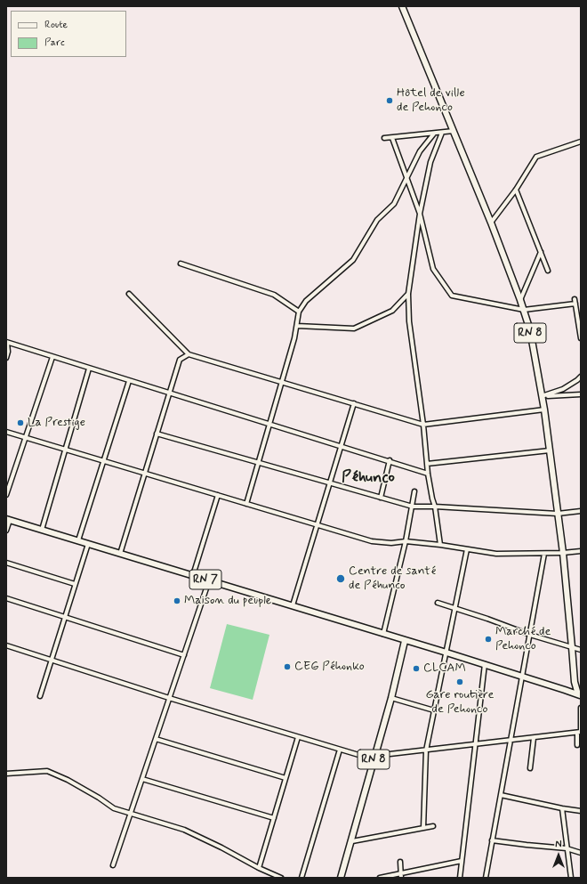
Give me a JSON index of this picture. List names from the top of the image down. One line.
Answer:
{"streets":{"main road":["RN 8","RN 7"]},"crossings":[["RN 8","RN 7"]],"districts":["Péhunco"],"places":["Hôtel de ville de Pehonco","La Prestige","Centre de santé de Péhunco","Maison du peuple","Marché de Pehonco","CEG Péhonko","CLCAM","Gare routière de Pehonco"],"legend":["Route","Parc"],"north":"top"}
